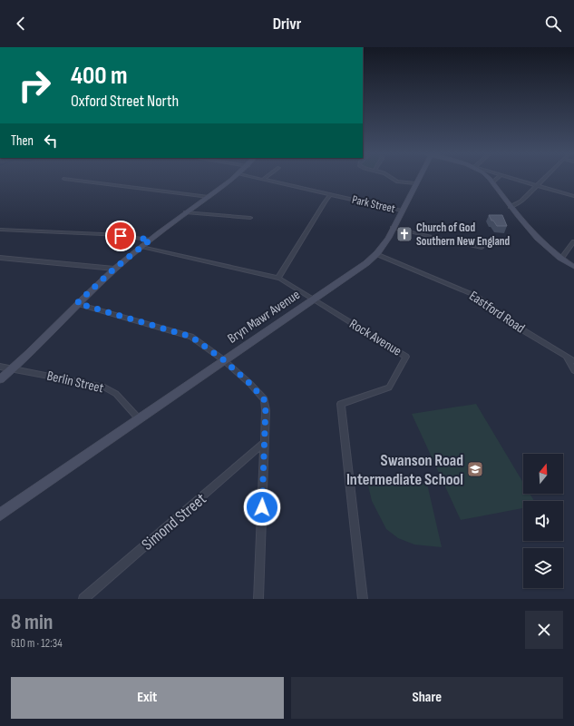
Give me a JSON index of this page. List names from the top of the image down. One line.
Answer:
{"streets":{"main road":["Bryn Mawr Avenue"],"street":["Park Street","Eastford Road","Rock Avenue","Berlin Street","Simond Street"]},"crossings":[["Park Street","Bryn Mawr Avenue"],["Eastford Road","Bryn Mawr Avenue"],["Bryn Mawr Avenue","Rock Avenue"],["Bryn Mawr Avenue","Berlin Street"]],"places":{"church":["Church of God Southern New England"],"school or university":["Swanson Road Intermediate School"]},"north":"top","page":{"header":"Drivr","turn":["400 m","Oxford Street North"],"then":"Then","heading":["8 min","610 m · 12:34"],"buttons":["Exit","Share"]}}
